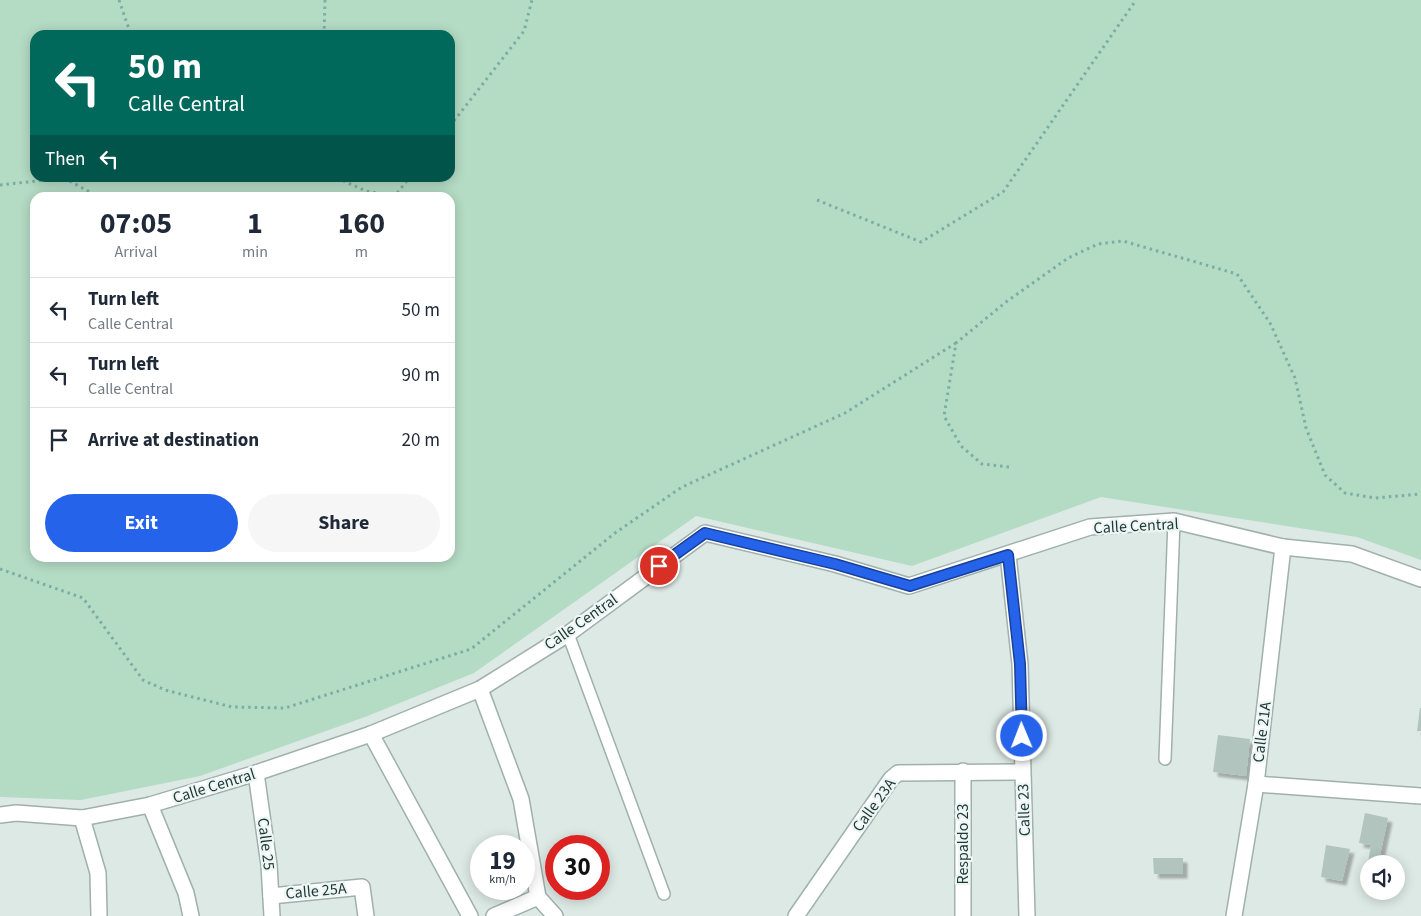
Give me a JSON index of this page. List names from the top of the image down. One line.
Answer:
{"streets":{"street":["Calle Central","Calle 21A","Calle 23A","Calle 23","Calle 25","Respaldo 23","Calle 25A"]},"crossings":[["Calle Central","Calle 21A"],["Calle Central","Calle 23"],["Calle Central","Calle 25"],["Calle 23A","Calle 23"],["Calle 23A","Respaldo 23"],["Calle 25","Calle 25A"]],"page":{"turn":["50 m","Calle Central"],"then":"Then","eta":["07:05","Arrival","1","min","160","m"],"list":[{"name":"Turn left","note":"Calle Central","value":"50 m"},{"name":"Turn left","note":"Calle Central","value":"90 m"},{"name":"Arrive at destination","value":"20 m"}],"buttons":["Exit","Share"],"speed":"19 km/h","limit":"30"}}
